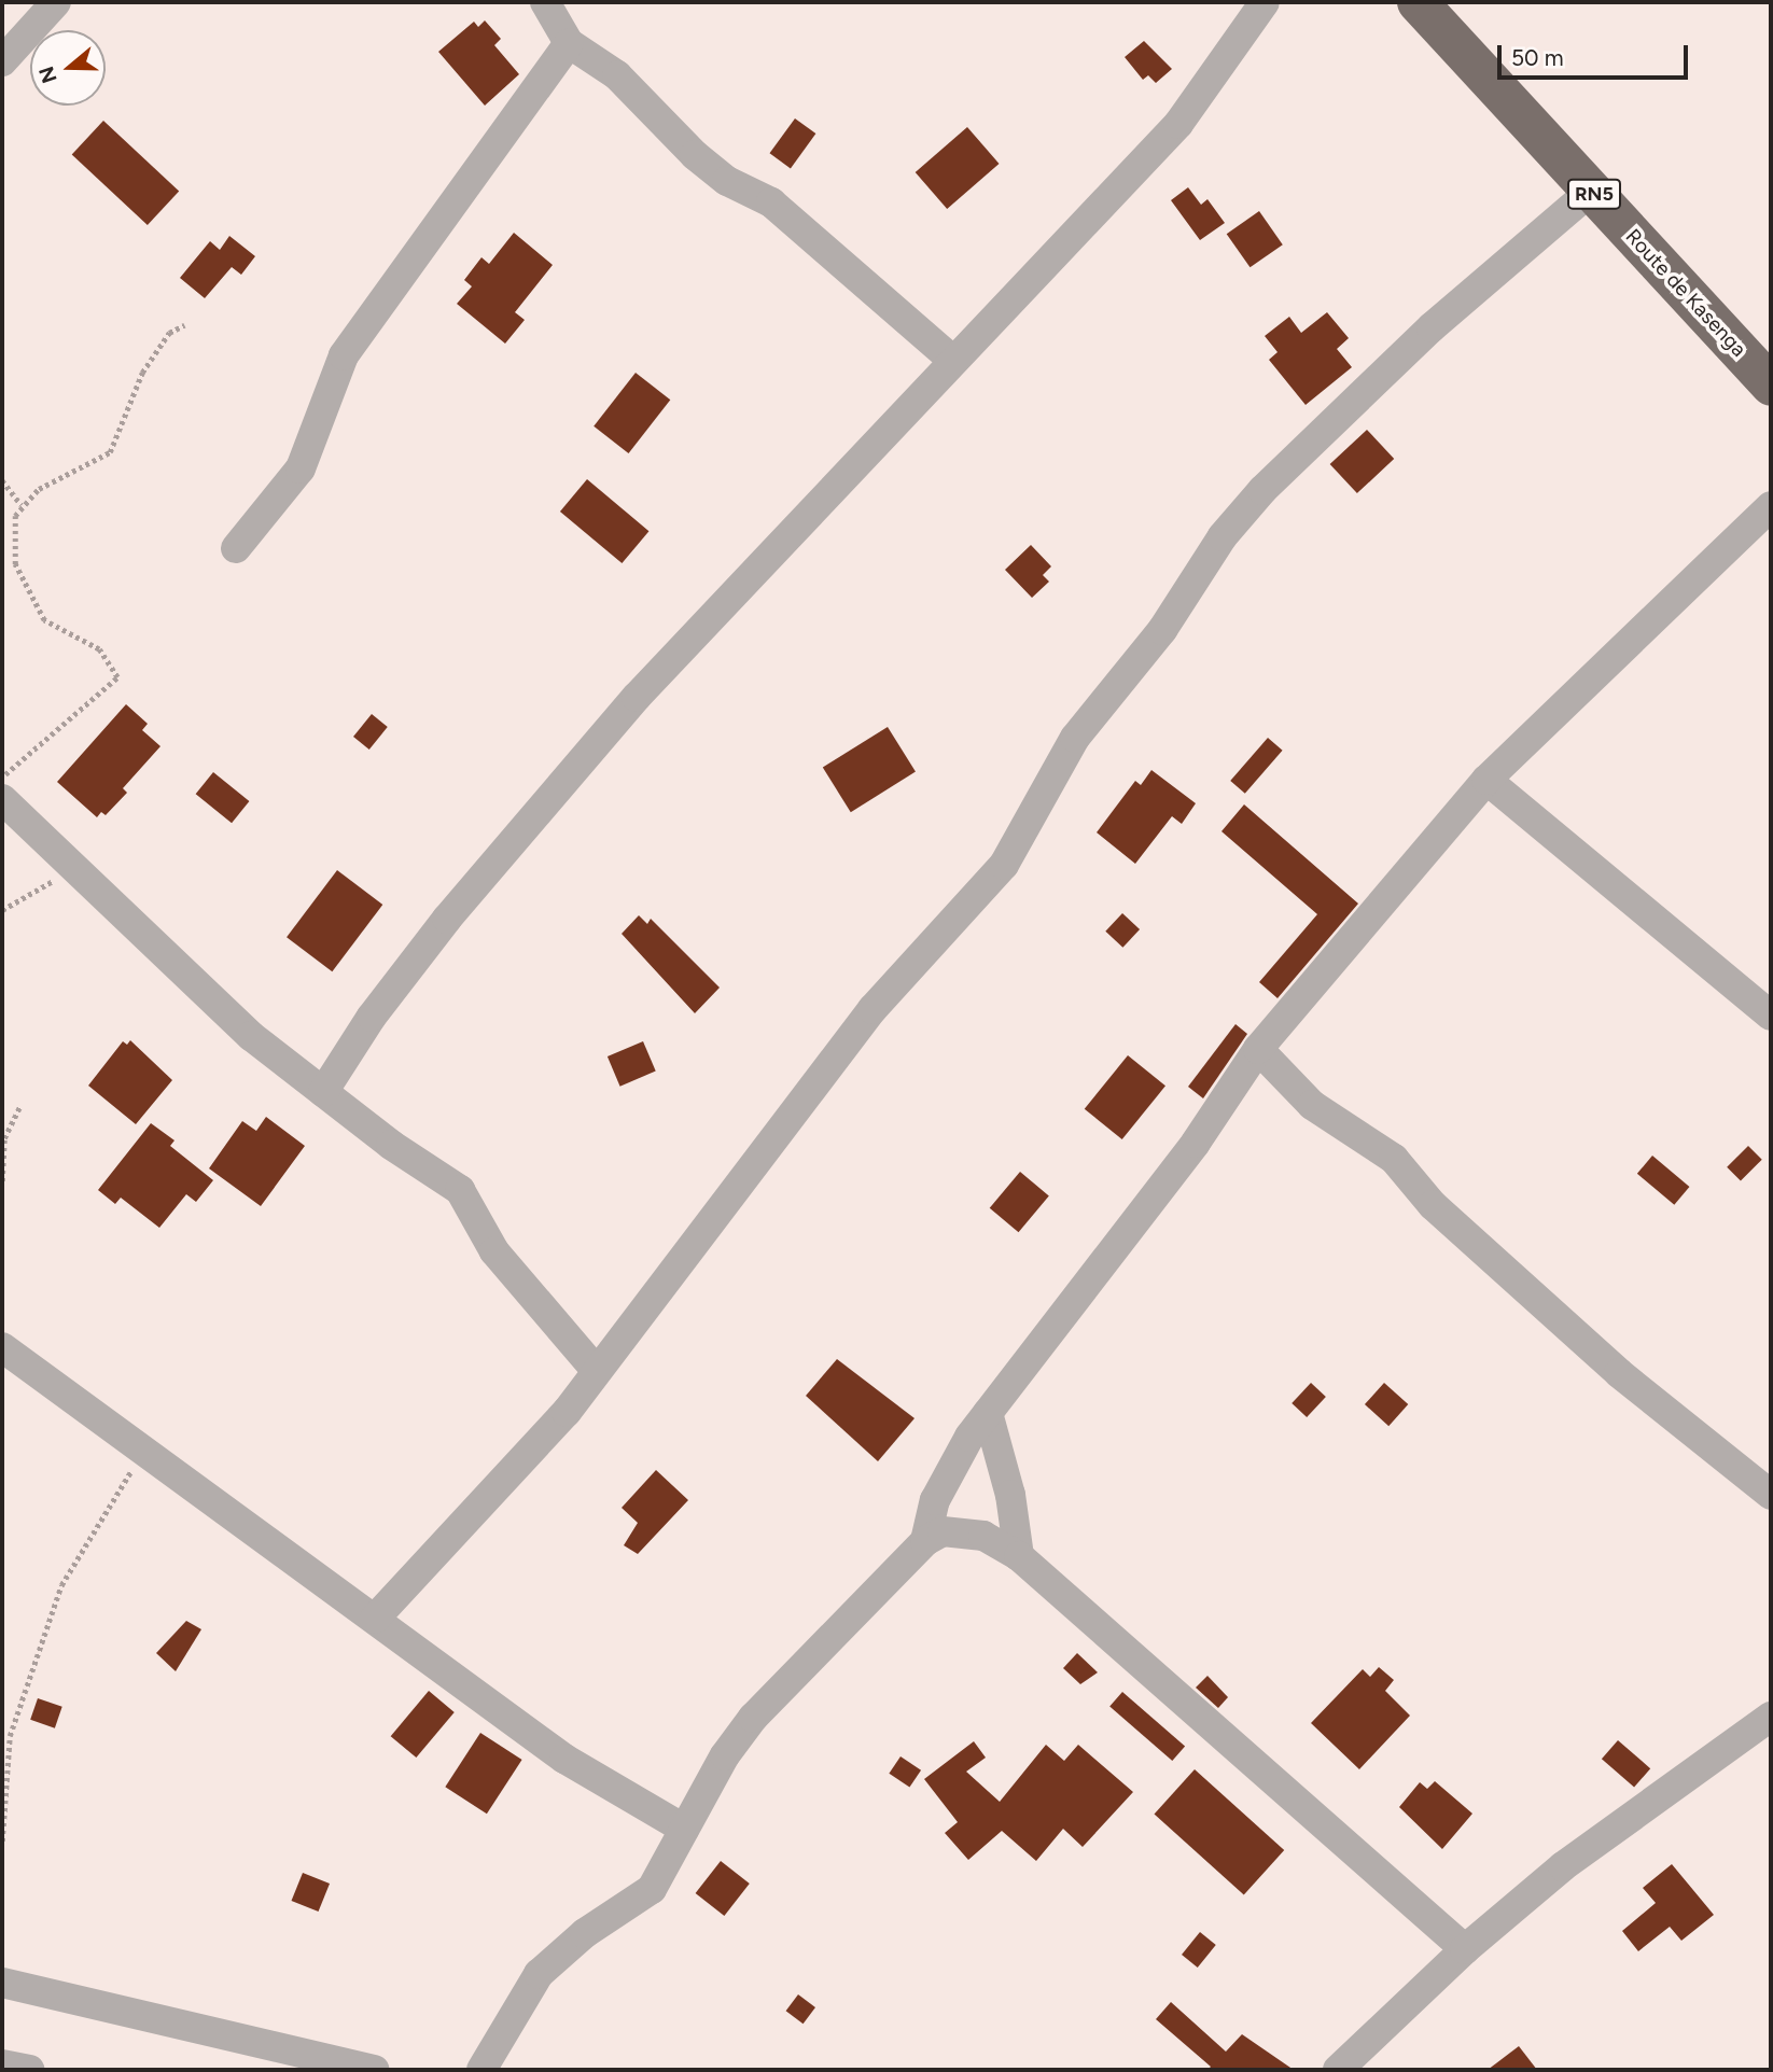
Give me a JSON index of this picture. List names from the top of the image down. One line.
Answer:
{"streets":{"highway":["RN5","Route de Kasenga"]},"scale_bar":"50 m","north":"left"}
